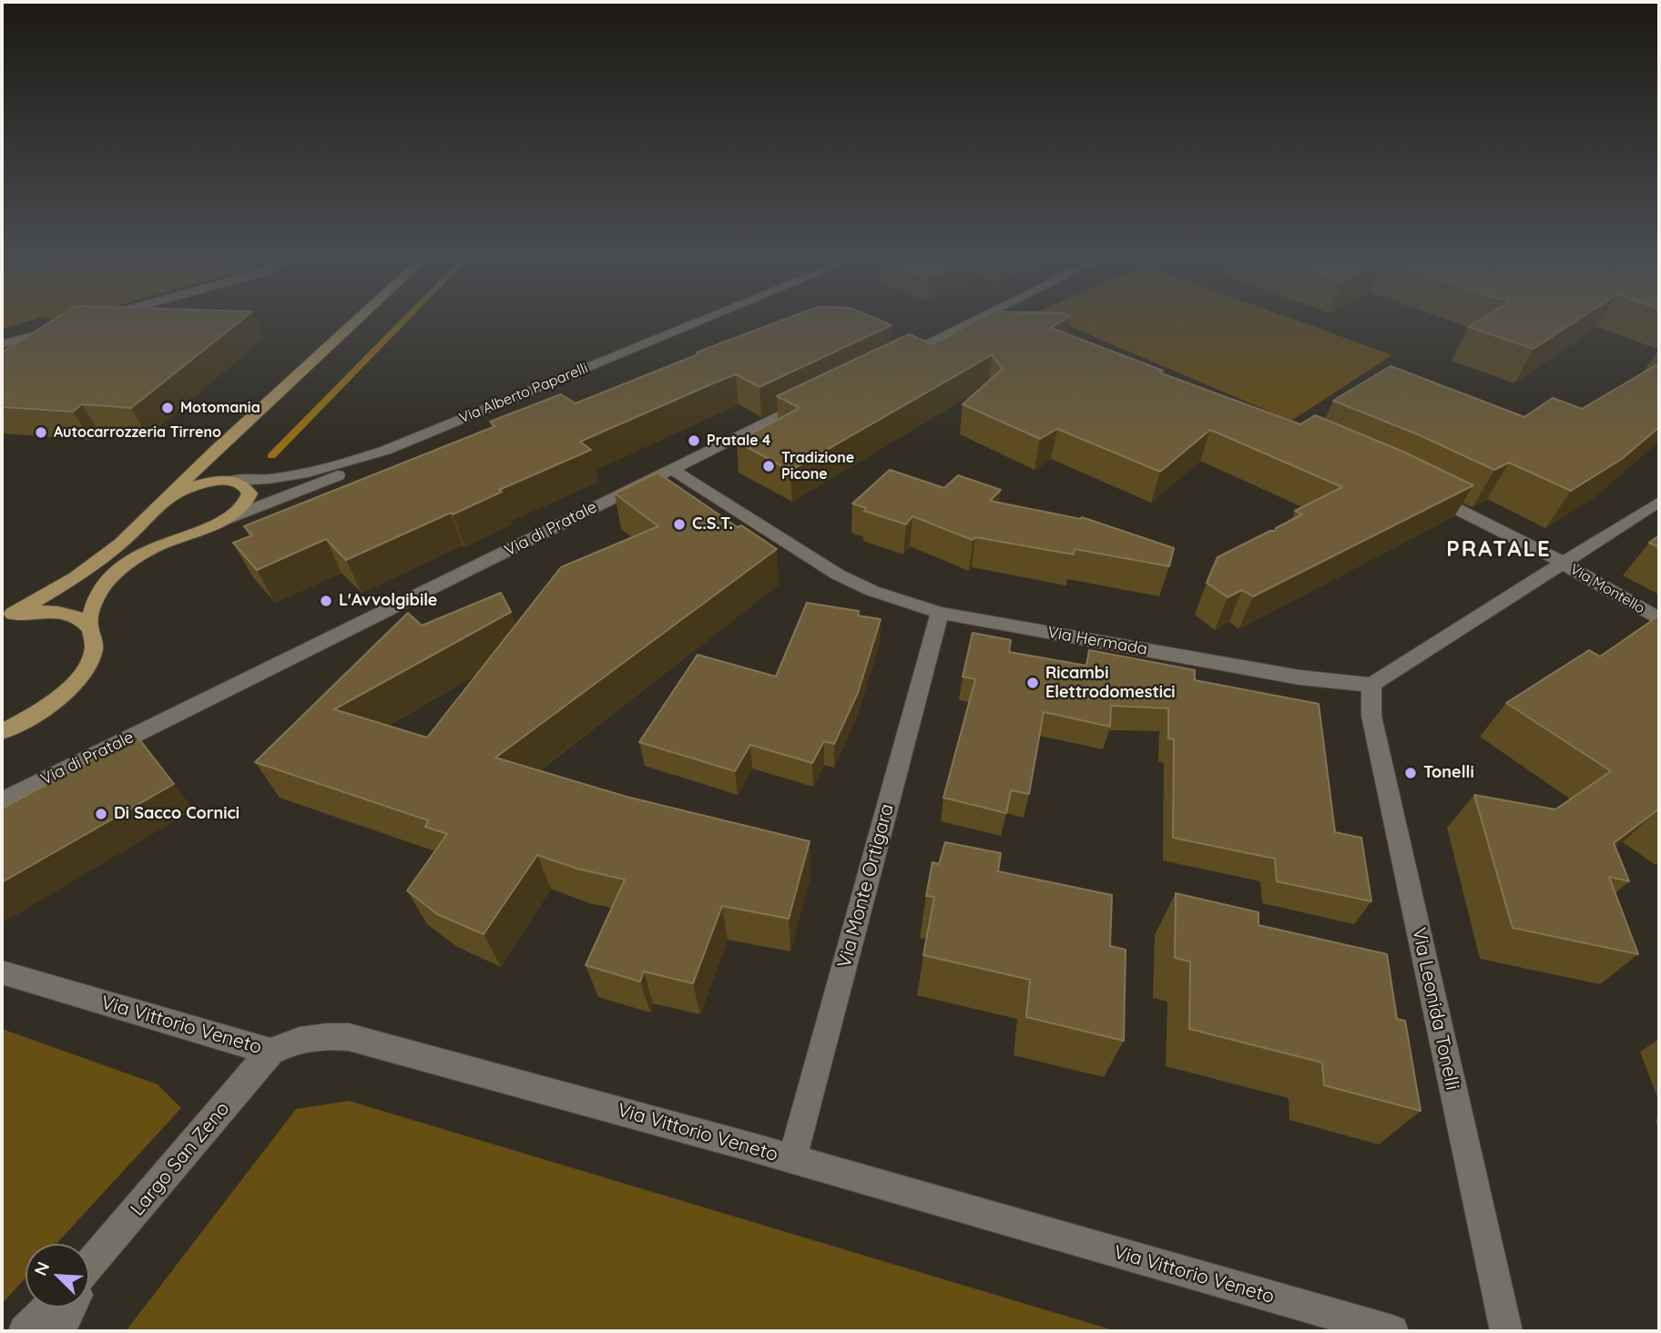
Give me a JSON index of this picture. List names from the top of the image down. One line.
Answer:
{"streets":{"street":["Via Alberto Paparelli","Via di Pratale","Via Montello","Via Hermada","Via Monte Ortigara","Via Leonida Tonelli","Via Vittorio Veneto","Largo San Zeno"]},"crossings":[["Via di Pratale","Via Hermada"],["Via Hermada","Via Monte Ortigara"],["Via Hermada","Via Leonida Tonelli"],["Via Monte Ortigara","Via Vittorio Veneto"],["Via Vittorio Veneto","Largo San Zeno"]],"districts":["PRATALE"],"places":["Motomania","Autocarrozzeria Tirreno","Pratale 4","Tradizione Picone","C.S.T.","L'Avvolgibile","Ricambi Elettrodomestici","Tonelli","Di Sacco Cornici"],"north":"top left"}
